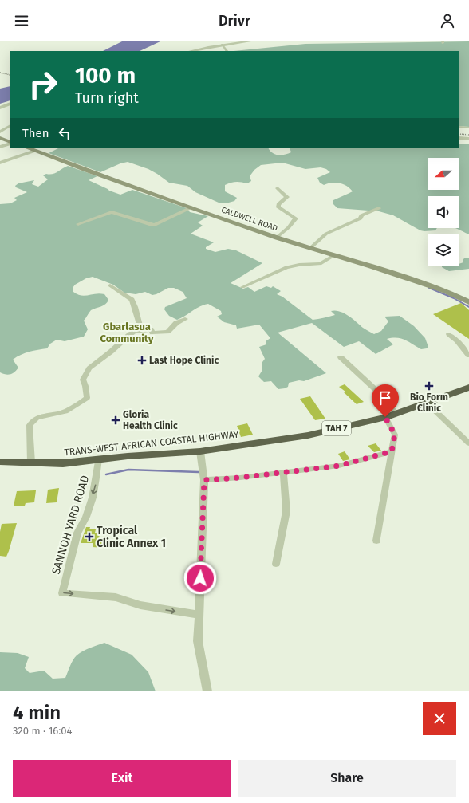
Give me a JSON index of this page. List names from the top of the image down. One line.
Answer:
{"streets":{"highway":["TAH 7","TRANS-WEST AFRICAN COASTAL HIGHWAY"],"main road":["CALDWELL ROAD"],"street":["SANNOH YARD ROAD"]},"crossings":[["TRANS-WEST AFRICAN COASTAL HIGHWAY","SANNOH YARD ROAD"]],"districts":["Gbarlasua Community"],"places":{"health":["Last Hope Clinic","Bio Form Clinic","Gloria Health Clinic","Tropical Clinic Annex 1"]},"north":"left","page":{"header":"Drivr","turn":["100 m","Turn right"],"then":"Then","heading":["4 min","320 m · 16:04"],"buttons":["Exit","Share"]}}
